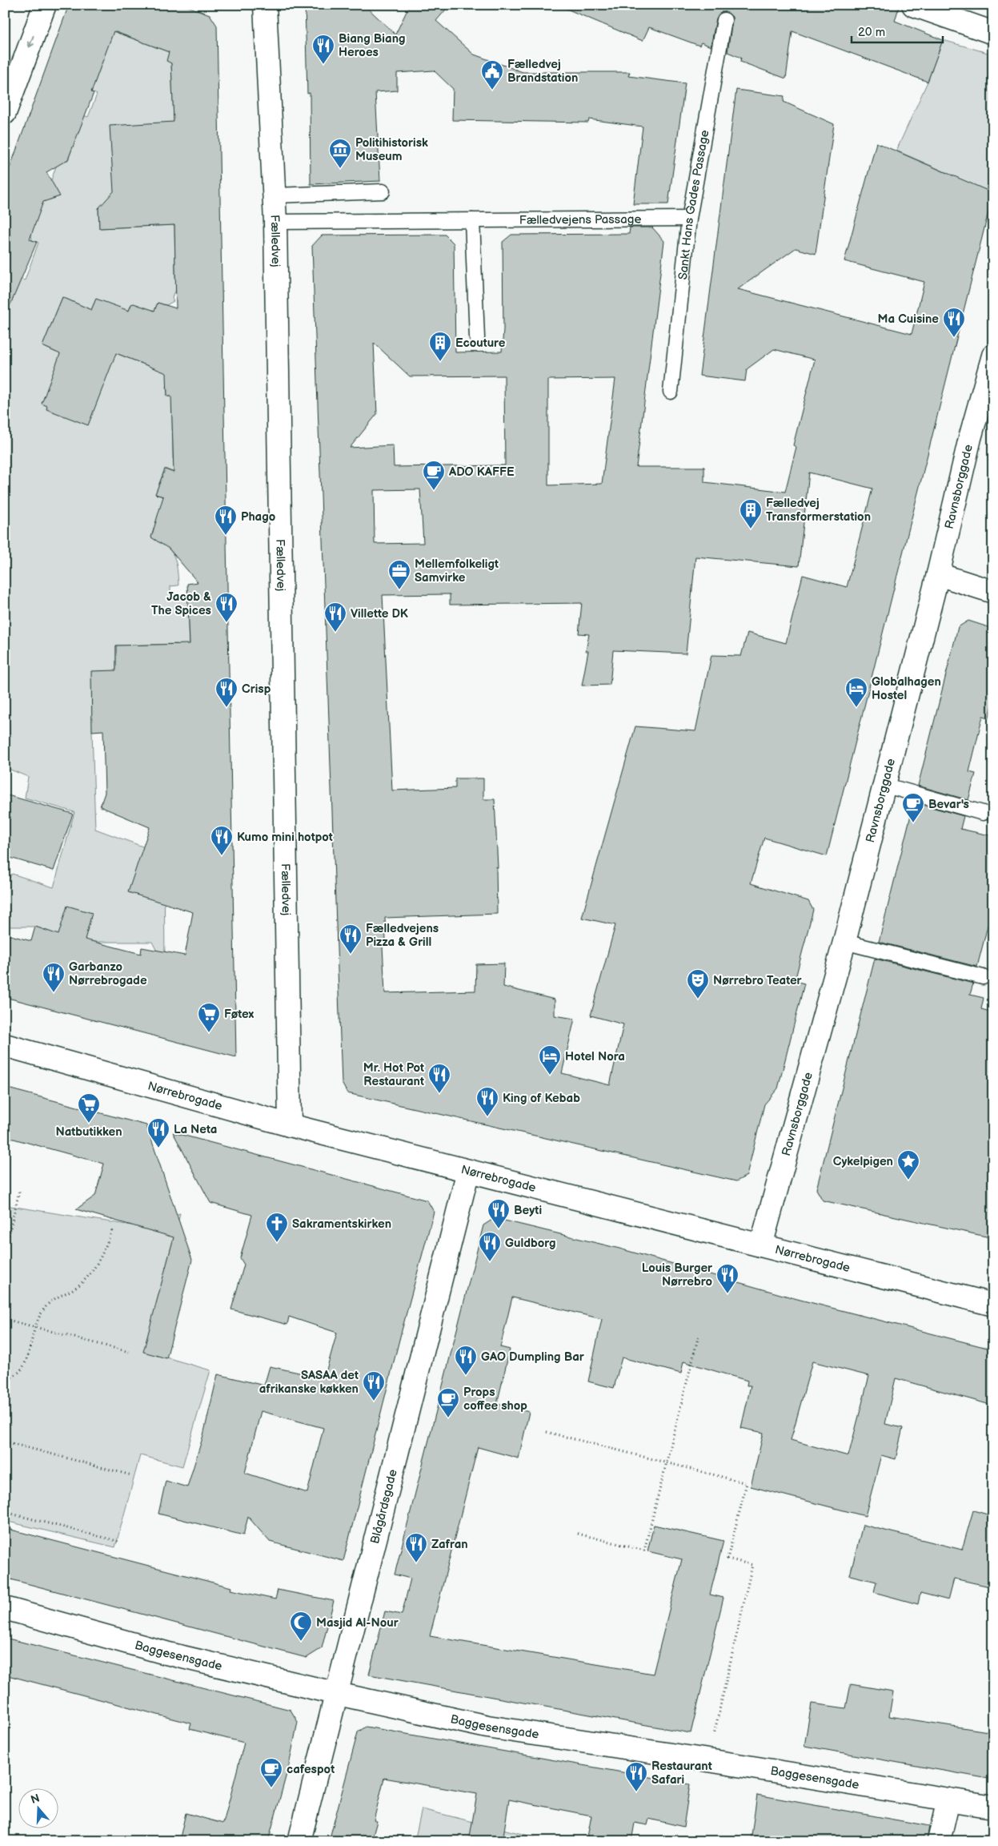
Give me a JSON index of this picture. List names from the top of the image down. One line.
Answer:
{"streets":{"street":["Fælledvej","Ravnsborggade","Nørrebrogade","Blågårdsgade","Baggesensgade"],"lane":["Sankt Hans Gades Passage","Fælledvejens Passage"]},"crossings":[["Sankt Hans Gades Passage","Fælledvejens Passage"],["Fælledvejens Passage","Fælledvej"],["Fælledvej","Nørrebrogade"],["Ravnsborggade","Nørrebrogade"],["Nørrebrogade","Blågårdsgade"],["Blågårdsgade","Baggesensgade"]],"places":{"restaurant":["Biang Biang Heroes","Ma Cuisine","Phago","Jacob & The Spices","Villette DK","Crisp","Kumo mini hotpot","Fælledvejens Pizza & Grill","Garbanzo Nørrebrogade","Mr. Hot Pot Restaurant","King of Kebab","La Neta","Beyti","Guldborg","Louis Burger Nørrebro","GAO Dumpling Bar","SASAA det afrikanske køkken","Zafran","Restaurant Safari"],"public building":["Fælledvej Brandstation"],"museum":["Politihistorisk Museum"],"building":["Ecouture","Fælledvej Transformerstation"],"cafe":["ADO KAFFE","Bevar's","Props coffee shop","cafespot"],"office":["Mellemfolkeligt Samvirke"],"hotel":["Globalhagen Hostel","Hotel Nora"],"theatre":["Nørrebro Teater"],"supermarket":["Føtex","Natbutikken"],"place":["Cykelpigen"],"church":["Sakramentskirken"],"mosque":["Masjid Al-Nour"]},"scale_bar":"20 m","north":"top"}
